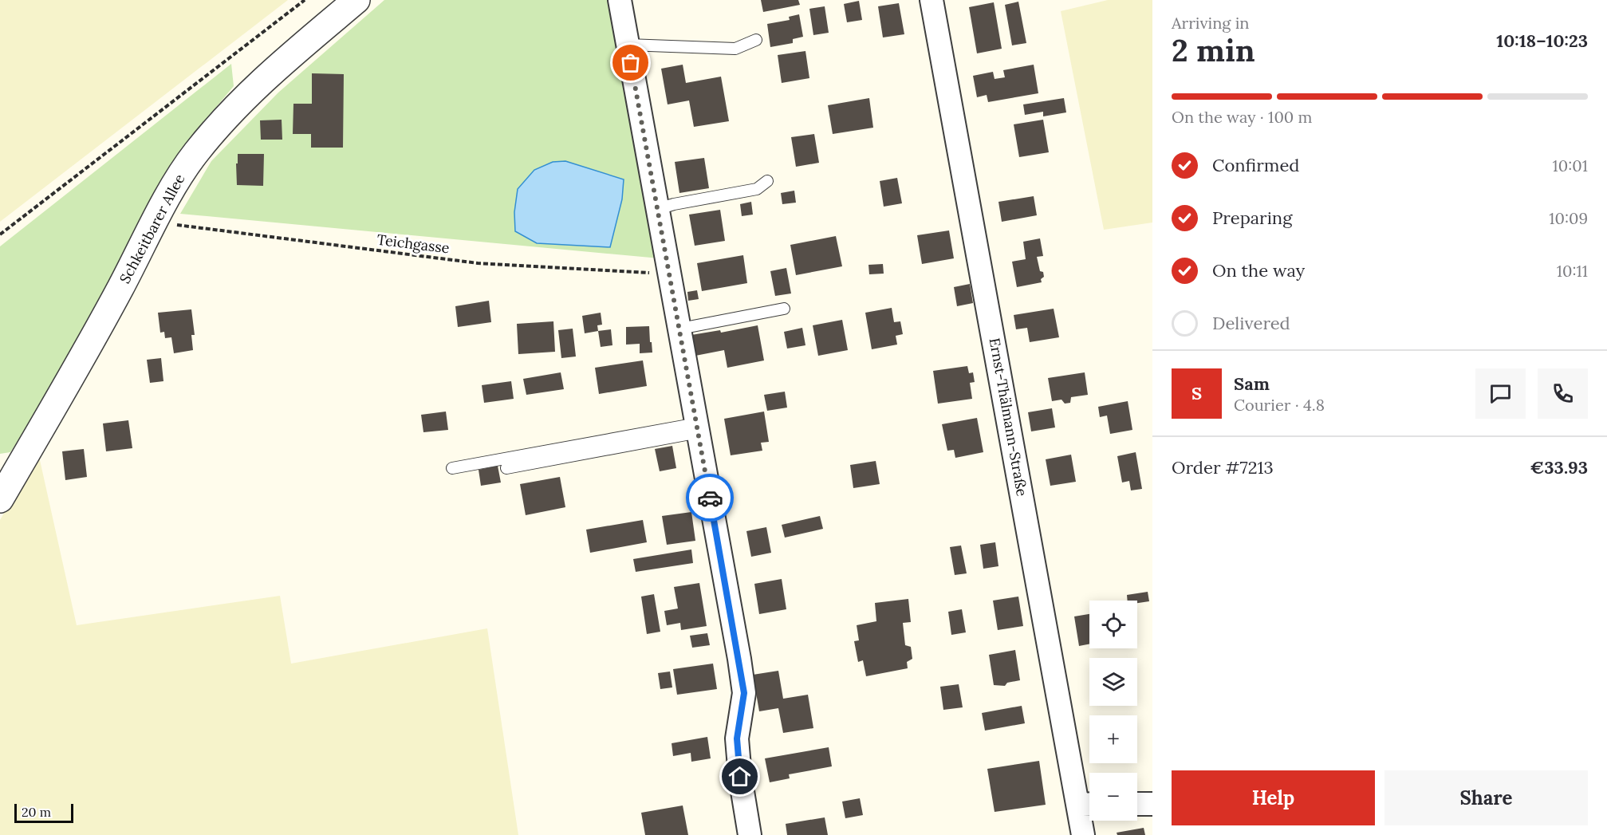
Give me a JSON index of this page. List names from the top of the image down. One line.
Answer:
{"streets":{"street":["Schkeitbarer Allee","Ernst-Thälmann-Straße"],"path":["Teichgasse"]},"crossings":[["Schkeitbarer Allee","Teichgasse"]],"scale_bar":"20 m","page":{"heading":["2 min","Arriving in","10:18–10:23"],"panel":["Sam","Courier · 4.8","Order #7213","€33.93"],"bar":"On the way · 100 m","list":[["Confirmed","10:01"],["Preparing","10:09"],["On the way","10:11"],"Delivered"],"round":"S","map_buttons":["+","−"],"buttons":["Help","Share"],"scale":"20 m"}}
